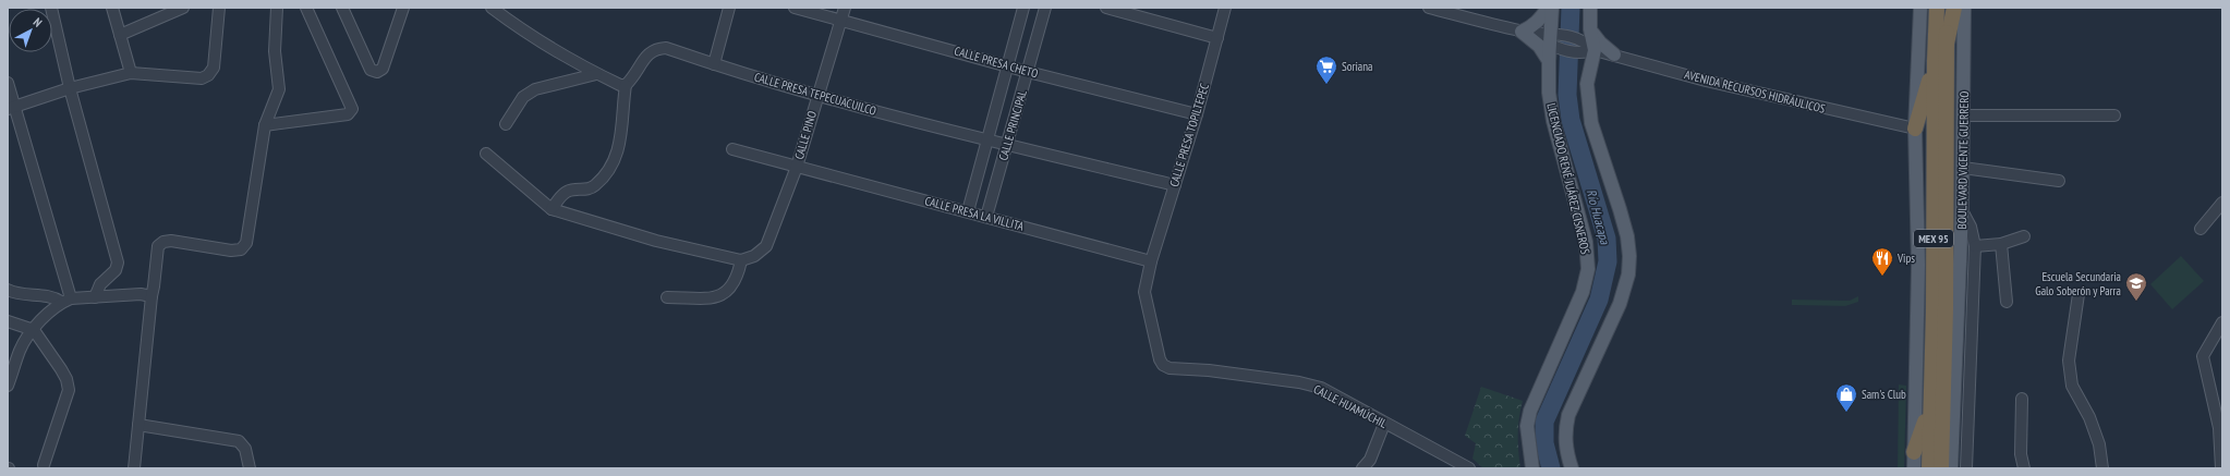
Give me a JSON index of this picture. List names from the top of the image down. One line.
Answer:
{"streets":{"highway":["BOULEVARD VICENTE GUERRERO","MEX 95"],"main road":["LICENCIADO RENÉ JUÁREZ CISNEROS"],"street":["CALLE PRESA CHETO","AVENIDA RECURSOS HIDRÁULICOS","CALLE PRESA TEPECUACUILCO","CALLE PRINCIPAL","CALLE PINO","CALLE PRESA TOPILTEPEC","CALLE PRESA LA VILLITA","CALLE HUAMÚCHIL"]},"crossings":[["CALLE PRESA CHETO","CALLE PRINCIPAL"],["CALLE PRESA CHETO","CALLE PINO"],["CALLE PRESA CHETO","CALLE PRESA TOPILTEPEC"],["AVENIDA RECURSOS HIDRÁULICOS","LICENCIADO RENÉ JUÁREZ CISNEROS"],["CALLE PRESA TEPECUACUILCO","CALLE PRINCIPAL"],["CALLE PRESA TEPECUACUILCO","CALLE PINO"],["CALLE PRESA TEPECUACUILCO","CALLE PRESA TOPILTEPEC"],["CALLE PRINCIPAL","CALLE PRESA LA VILLITA"],["CALLE PINO","CALLE PRESA LA VILLITA"],["CALLE PRESA TOPILTEPEC","CALLE PRESA LA VILLITA"],["CALLE PRESA TOPILTEPEC","CALLE HUAMÚCHIL"]],"water":["Río Huacapa"],"places":{"supermarket":["Soriana"],"restaurant":["Vips"],"school or university":["Escuela Secundaria Galo Soberón y Parra"],"shop":["Sam's Club"]},"north":"top right"}
